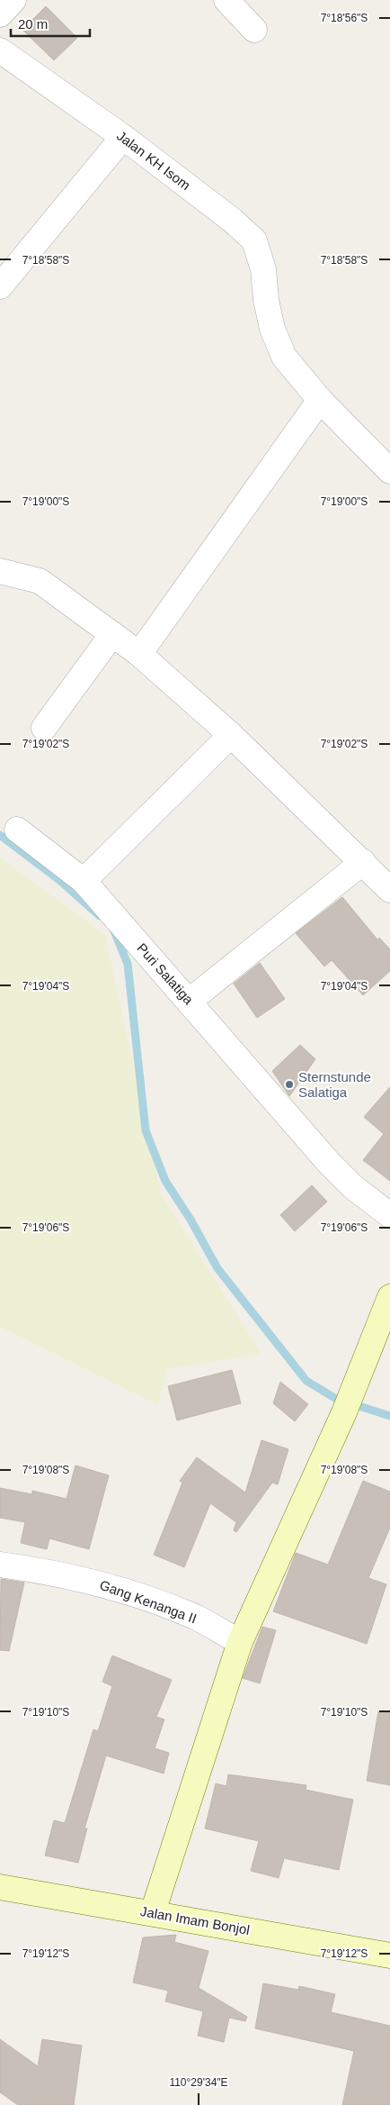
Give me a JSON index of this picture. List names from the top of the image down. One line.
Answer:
{"streets":{"street":["Jalan KH Isom","Puri Salatiga","Gang Kenanga II","Jalan Imam Bonjol"]},"places":["Sternstunde Salatiga"],"scale_bar":"20 m","coordinates":["7°18'56\"S","7°18'58\"S","7°19'00\"S","7°19'02\"S","7°19'04\"S","7°19'06\"S","7°19'08\"S","7°19'10\"S","7°19'12\"S","110°29'34\"E"]}
